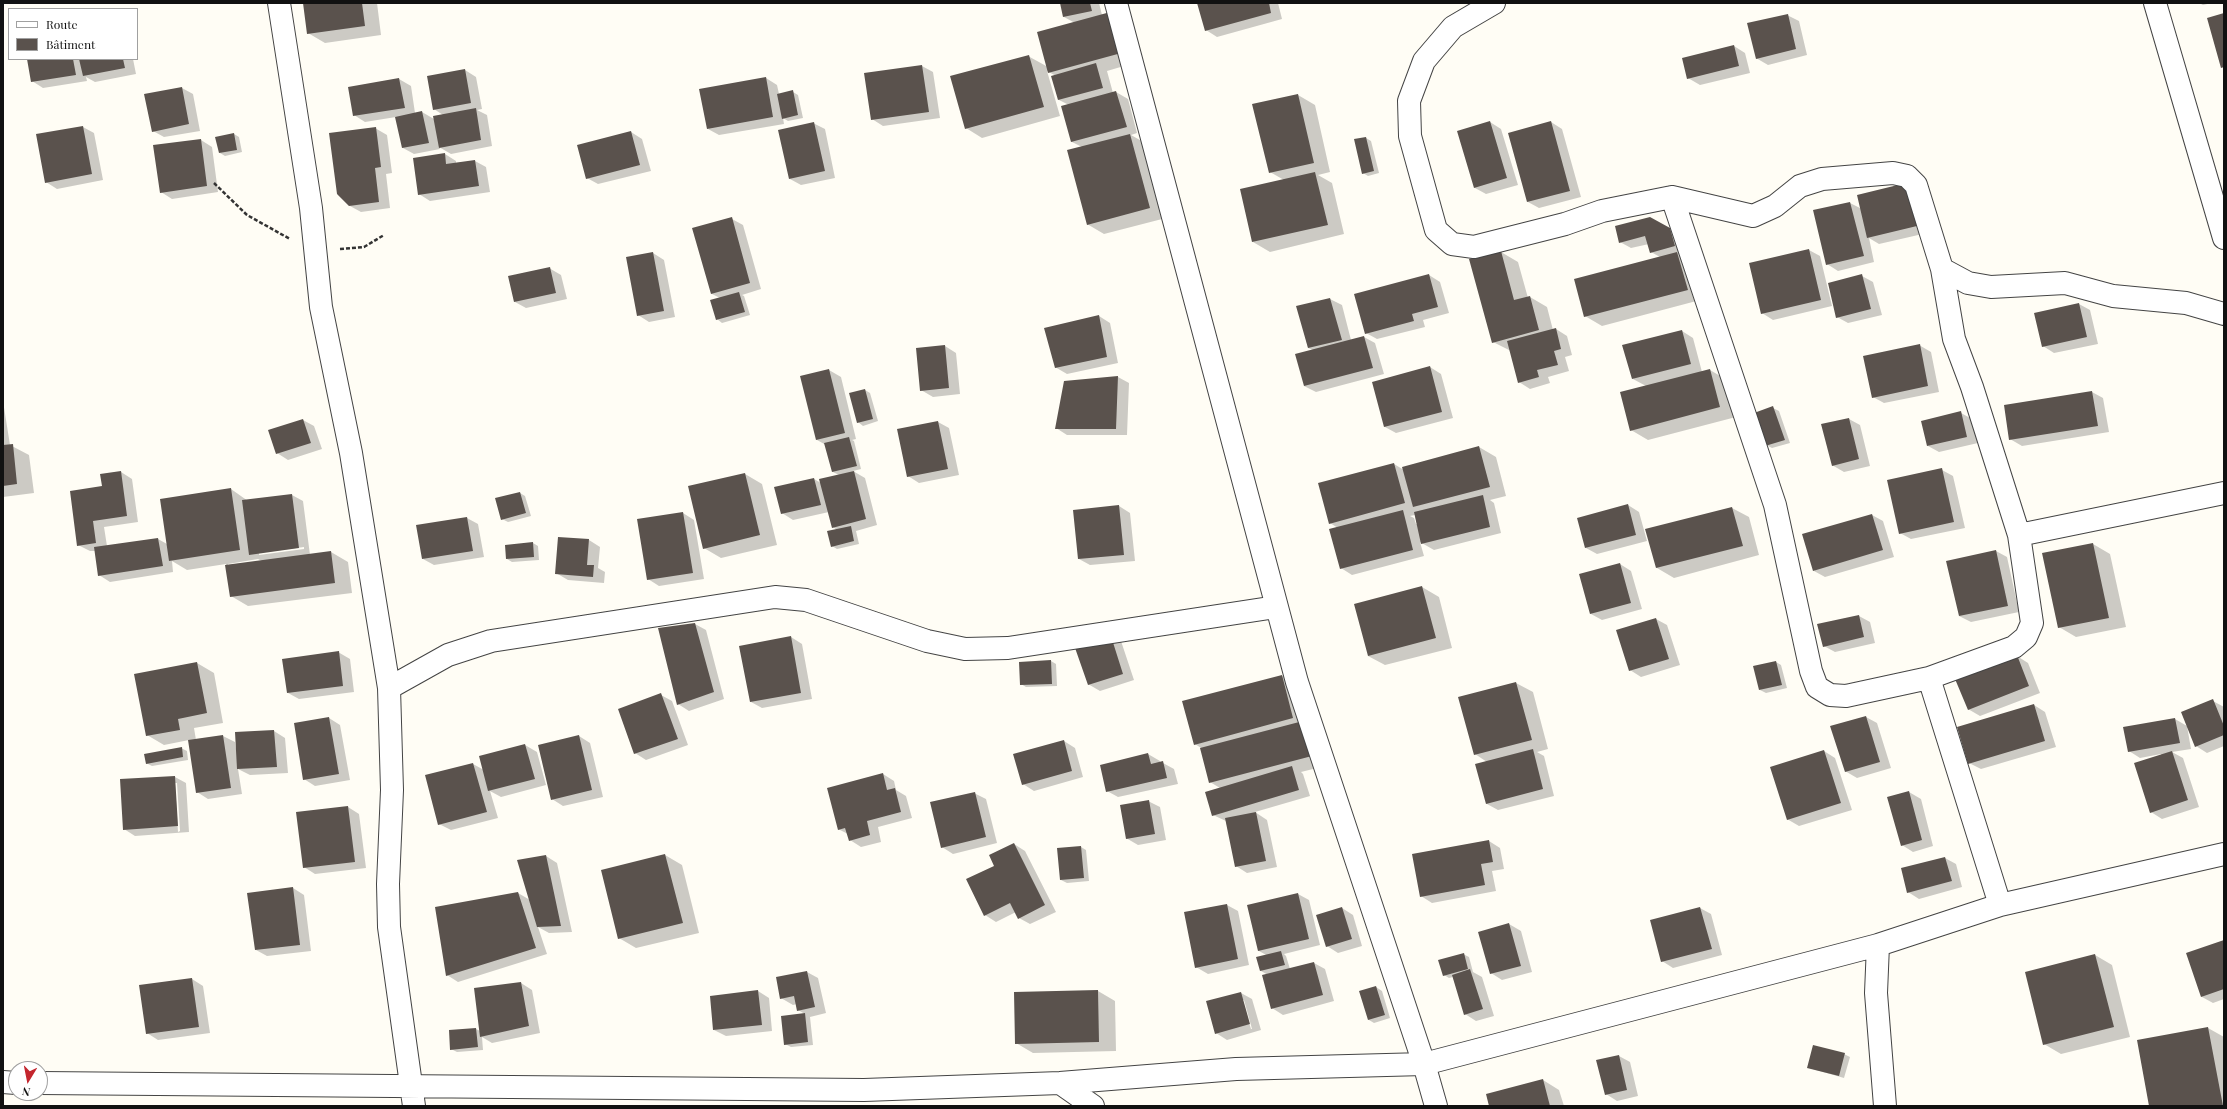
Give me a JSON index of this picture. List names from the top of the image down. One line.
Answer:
{"legend":["Route","Bâtiment"],"north":"bottom"}
